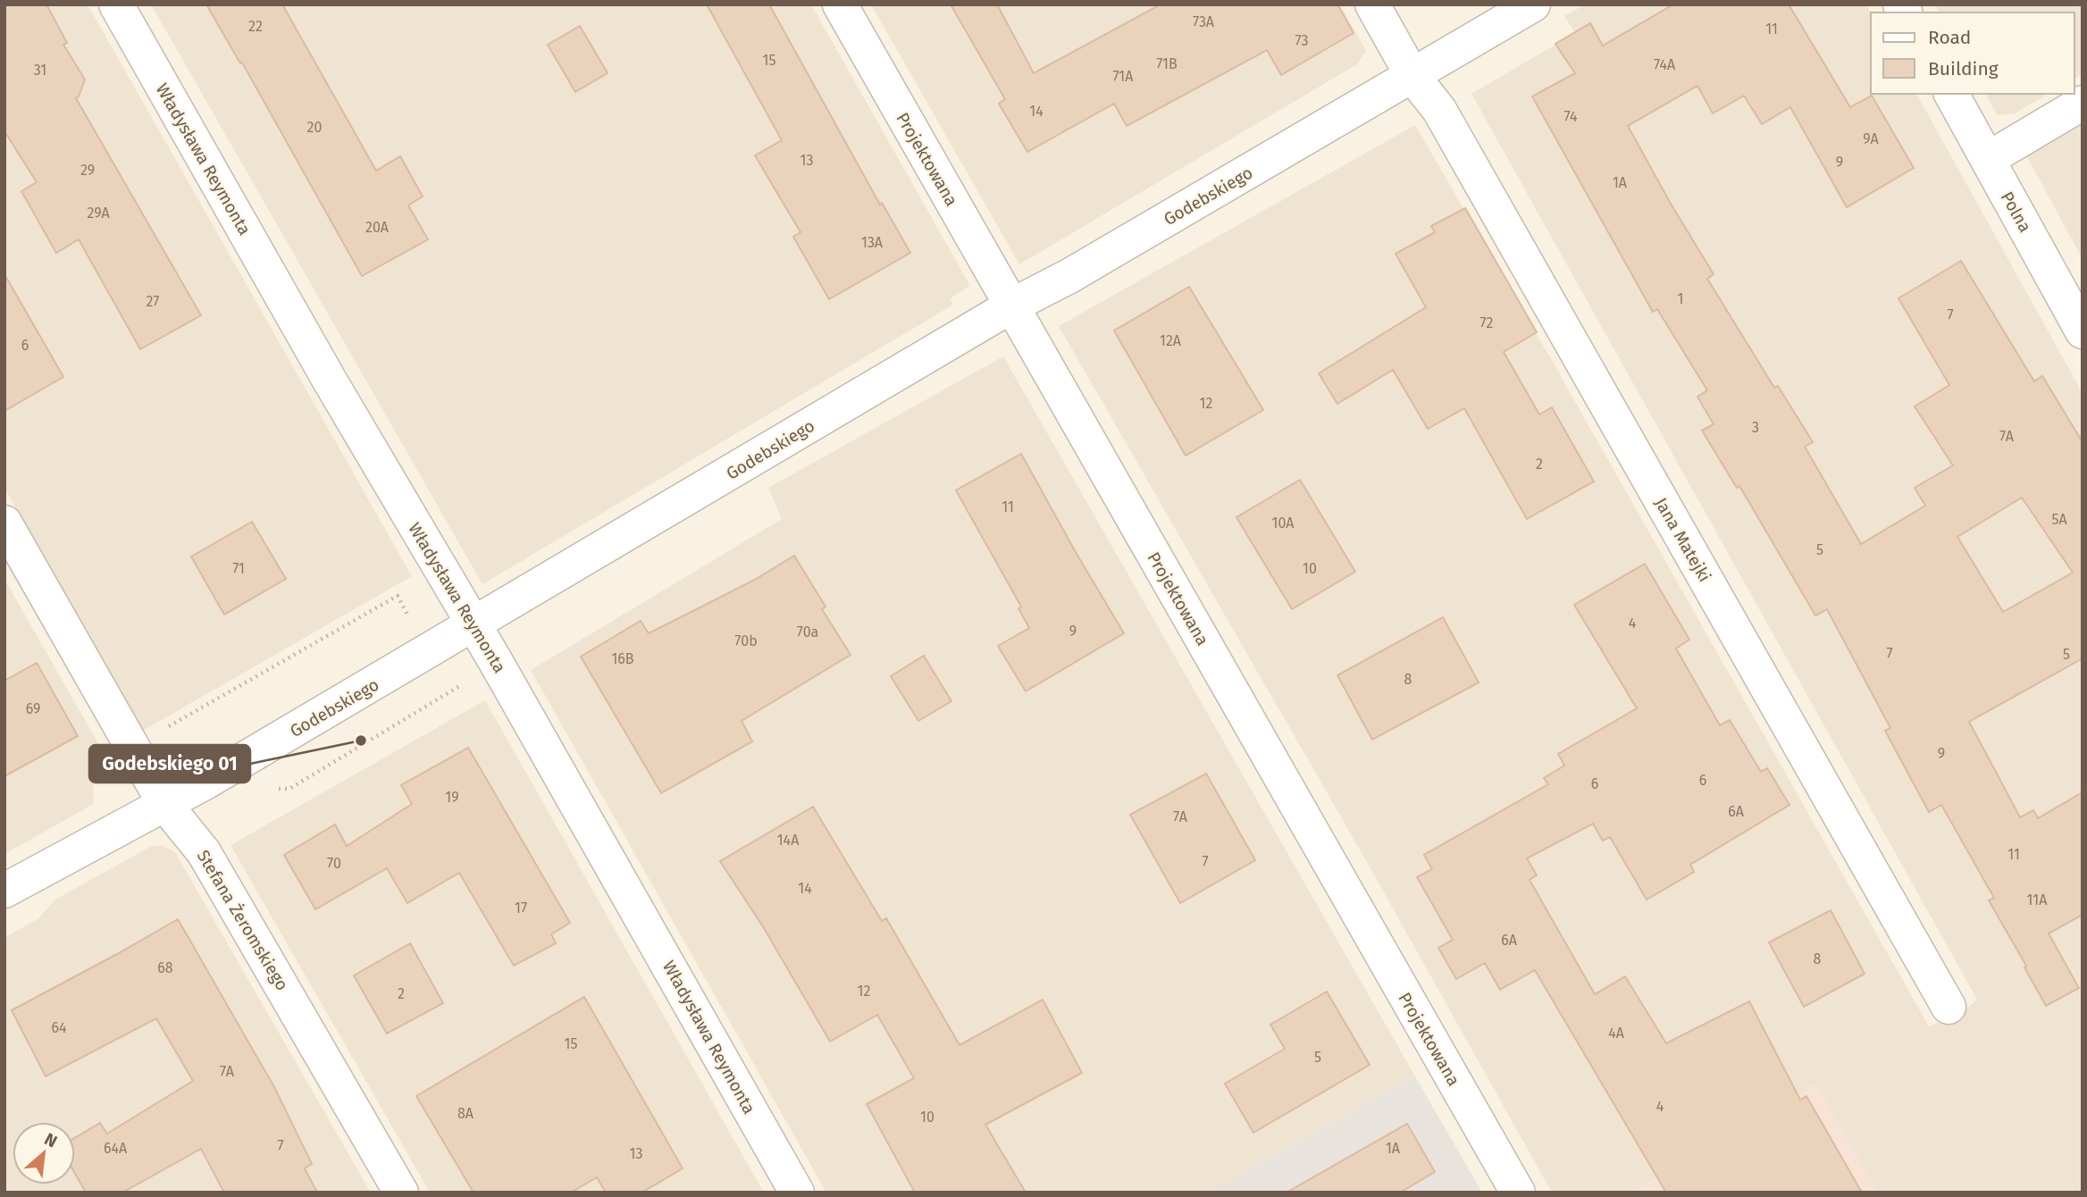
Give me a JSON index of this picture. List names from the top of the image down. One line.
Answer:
{"streets":{"street":["Władysława Reymonta","Projektowana","Godebskiego","Polna","Jana Matejki","Stefana Żeromskiego"]},"crossings":[["Władysława Reymonta","Godebskiego"],["Projektowana","Godebskiego"],["Godebskiego","Jana Matejki"],["Godebskiego","Stefana Żeromskiego"]],"places":["Godebskiego 01"],"house_numbers":["73A","22","11","73","15","71B","74A","31","71A","14","74","20","9A","13","9","29","1A","29A","20A","13A","1","27","7","72","12A","6","12","3","7A","2","11","5A","10A","5","71","10","4","9","70a","70b","7","5","16B","8","69","9","6","6","19","6A","7A","14A","11","7","70","14","11A","17","6A","8","68","12","2","64","4A","15","5","7A","4","8A","10","7","64A","1A","13"],"legend":["Road","Building"],"north":"top right"}
